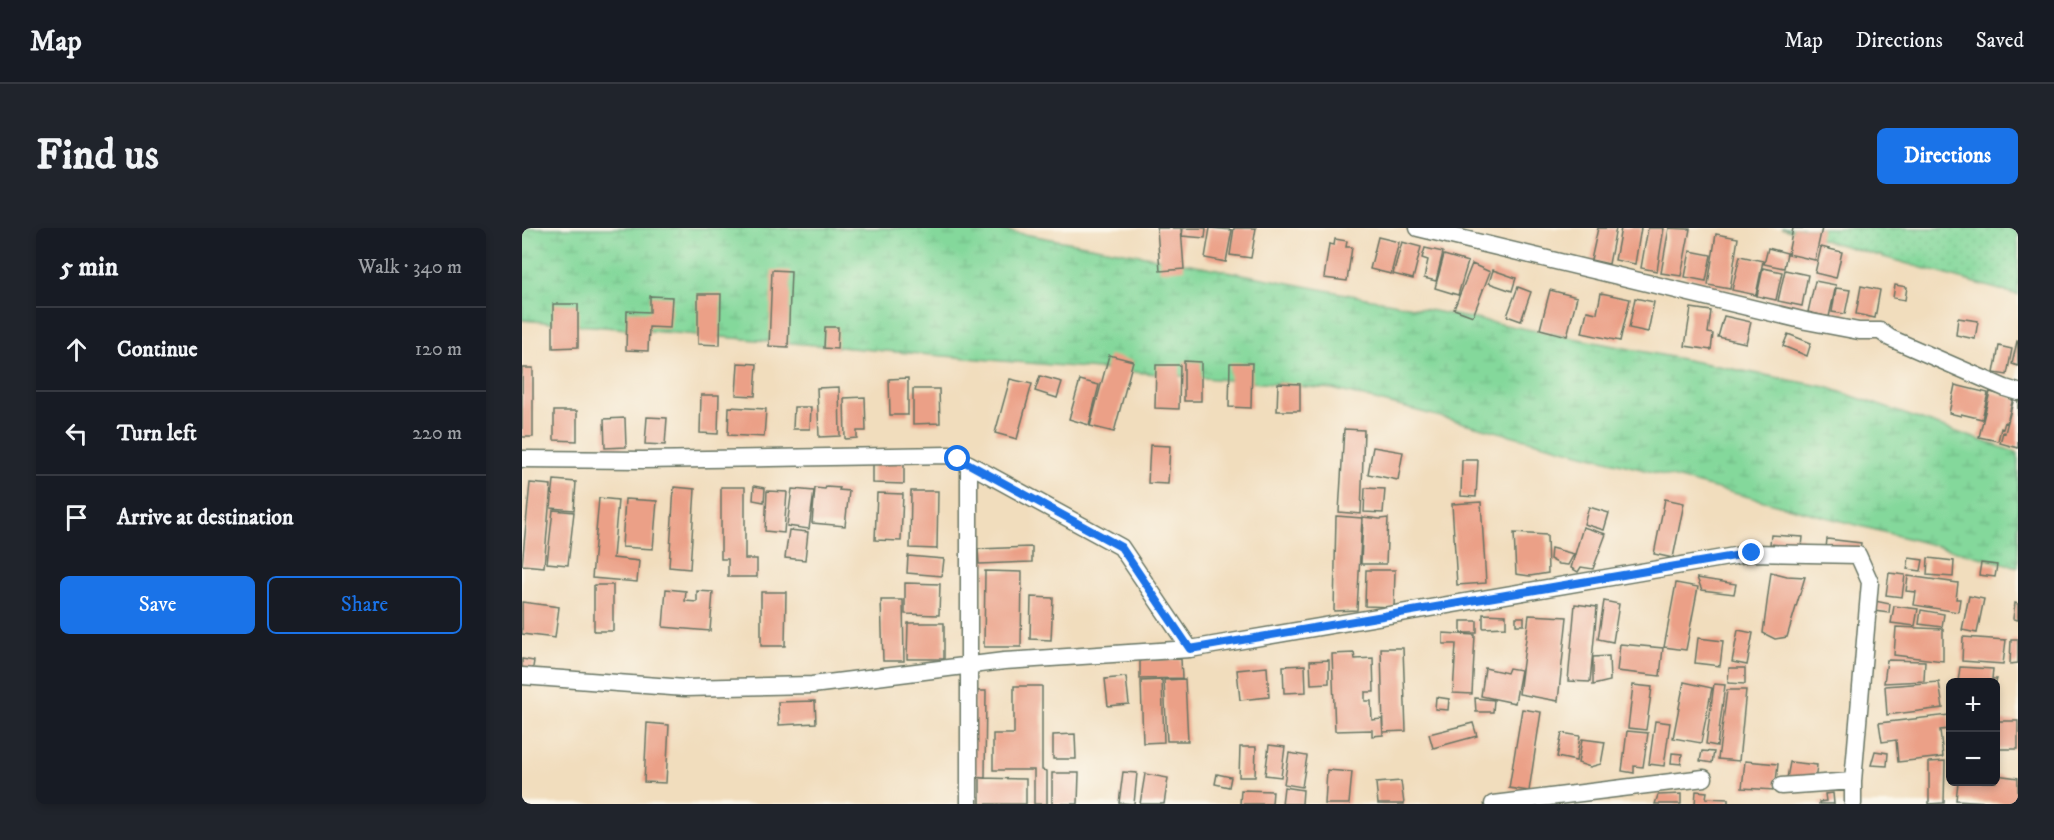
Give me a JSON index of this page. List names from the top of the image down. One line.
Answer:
{"page":{"header":"Map","nav":["Map","Directions","Saved"],"buttons":["Directions",["Save","Share"]],"title":"Find us","heading":["5 min","Walk · 340 m"],"list":[["Continue","120 m"],["Turn left","220 m"],"Arrive at destination"],"map_buttons":["+","−"]}}
